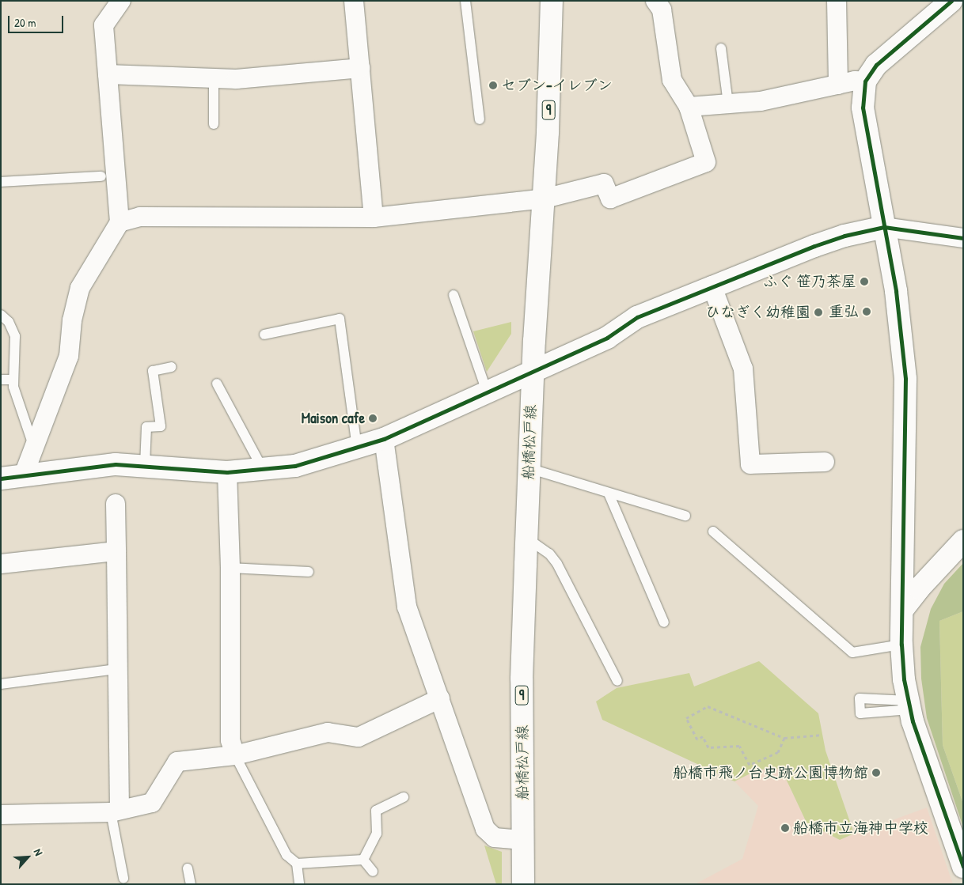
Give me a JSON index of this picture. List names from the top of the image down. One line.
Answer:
{"streets":{"street":["9","船橋松戸線"]},"places":["セブン-イレブン","ふぐ 笹乃茶屋","重弘","ひなぎく幼稚園","Maison cafe","船橋市飛ノ台史跡公園博物館","船橋市立海神中学校"],"scale_bar":"20 m","north":"top right"}
